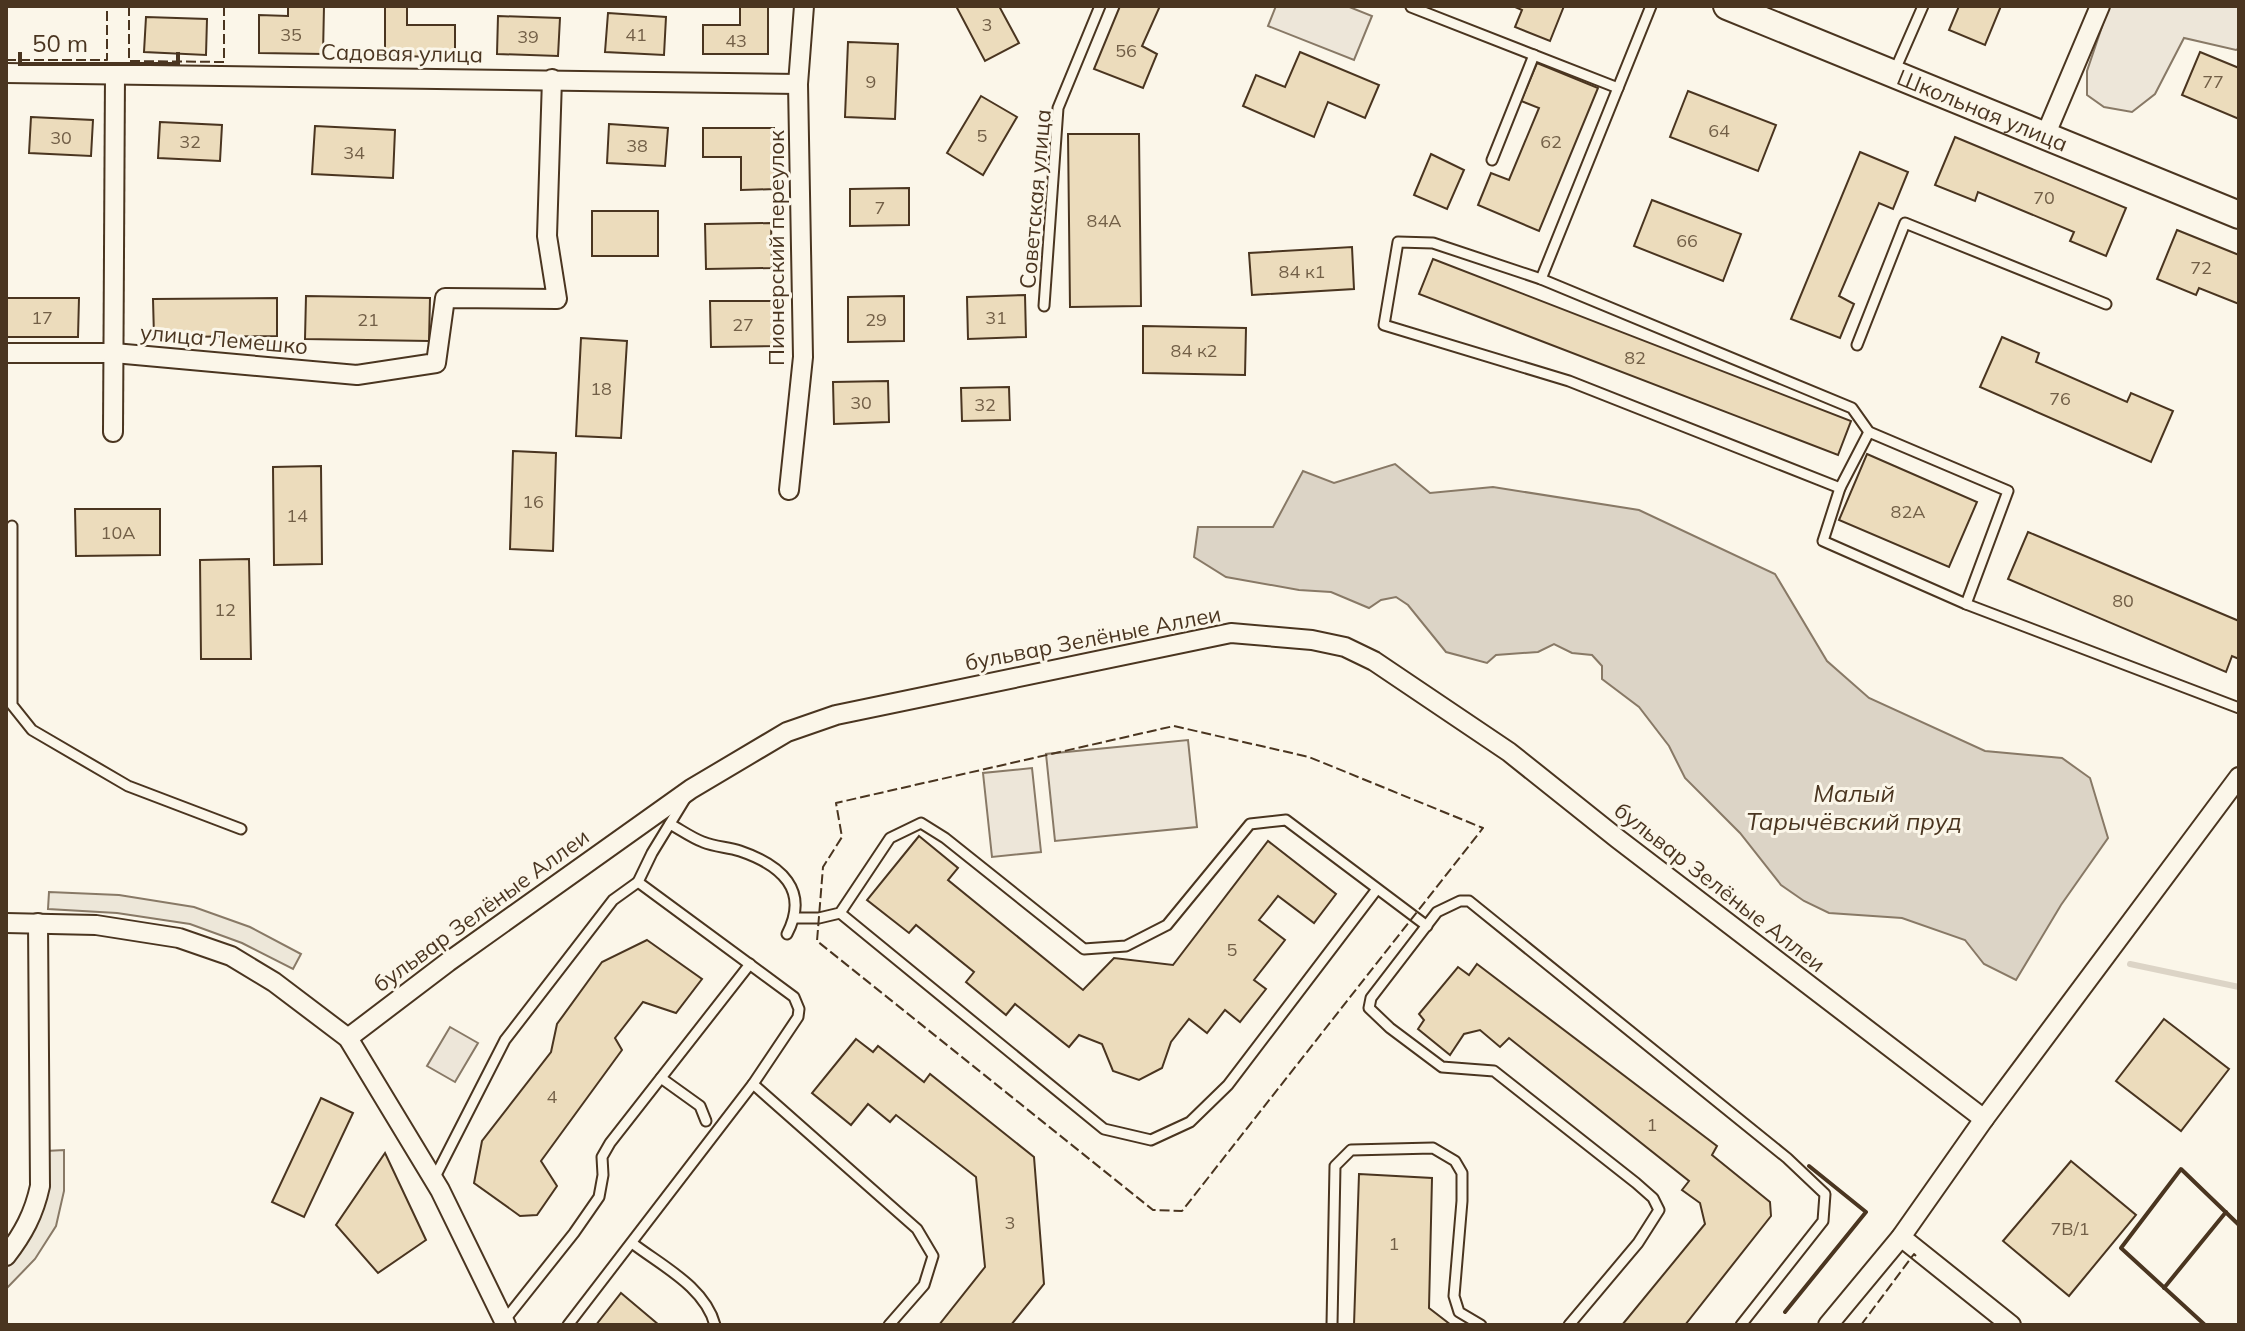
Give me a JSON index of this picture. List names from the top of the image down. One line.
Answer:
{"streets":{"main road":["Школьная улица"],"street":["Садовая улица","Пионерский переулок","улица Лемешко","бульвар Зелёные Аллеи"],"lane":["Советская улица"]},"crossings":[["Садовая улица","Пионерский переулок"],["Садовая улица","улица Лемешко"]],"water":["Малый Тарычёвский пруд"],"house_numbers":["3","35","41","39","43","56","9","77","64","5","30","32","62","38","34","70","7","84А","66","72","84 к1","17","31","21","29","27","84 к2","82","18","76","30","32","16","82А","14","10А","80","12","5","4","1","3","7В/1","1"],"scale_bar":"50 m"}
